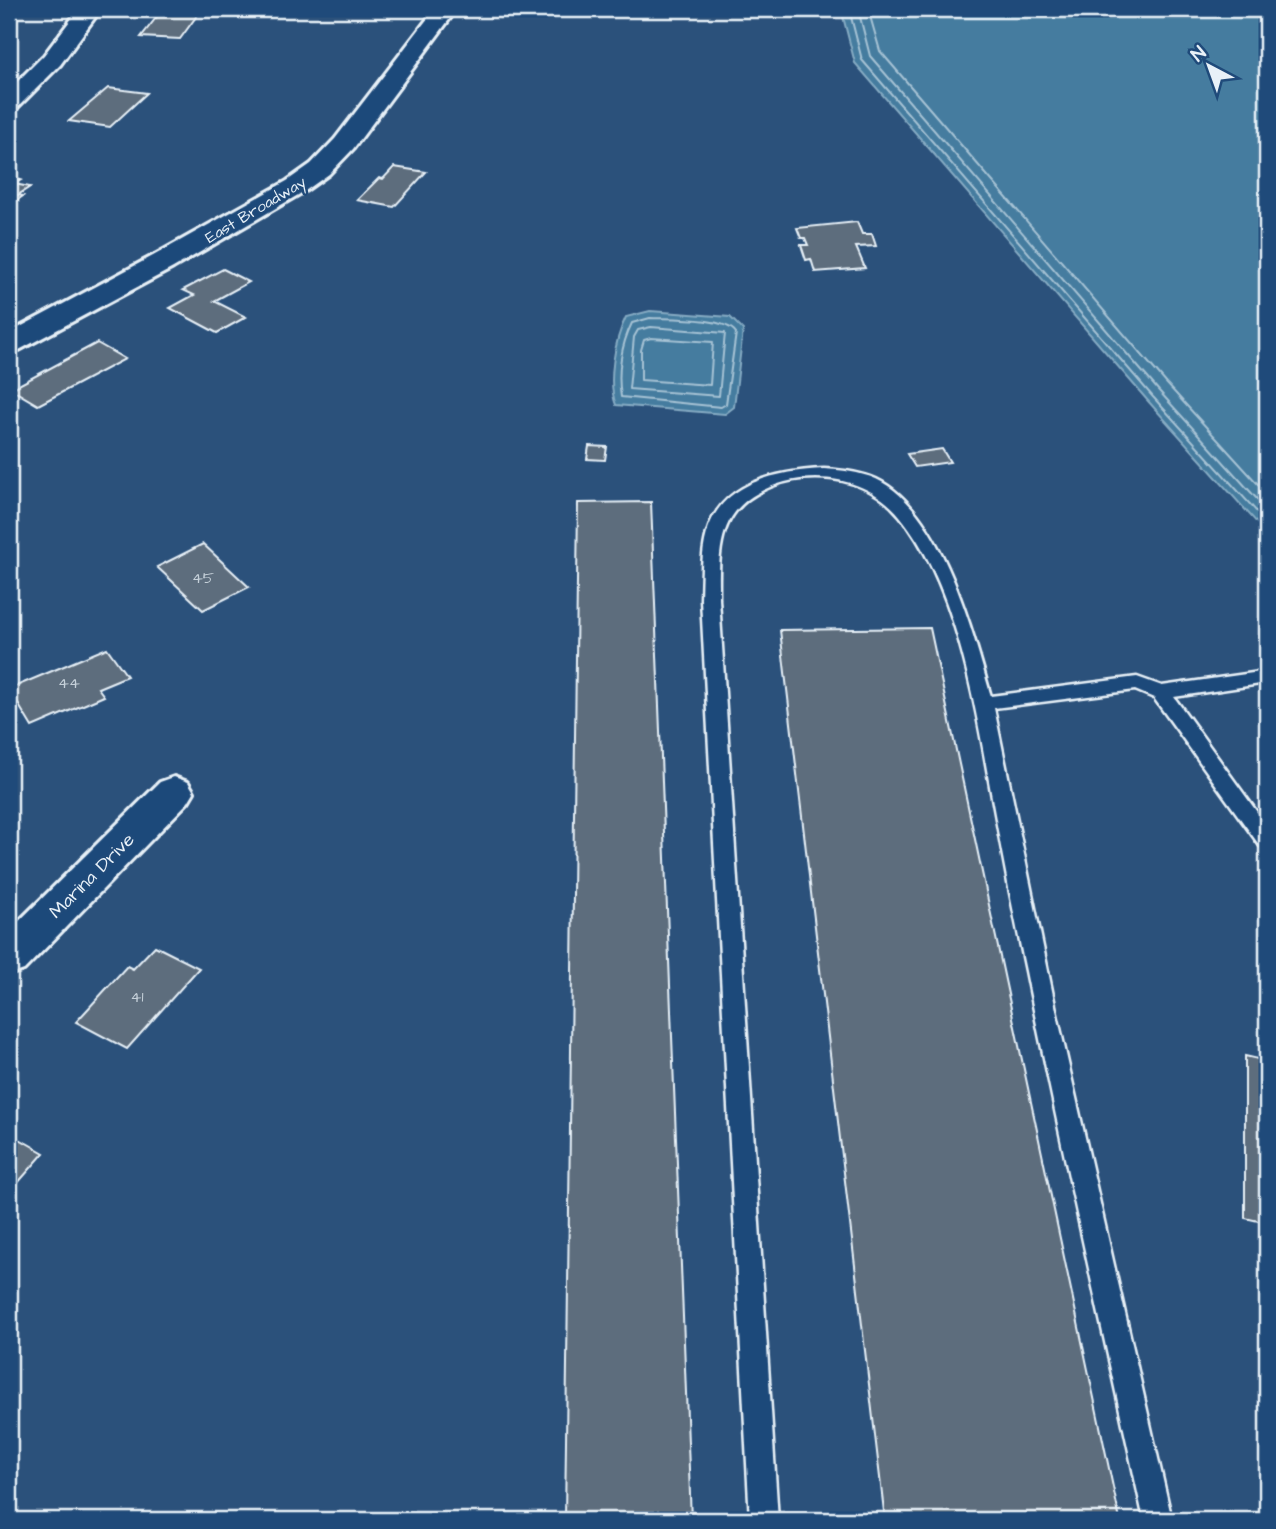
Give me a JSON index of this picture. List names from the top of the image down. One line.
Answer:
{"streets":{"street":["East Broadway","Marina Drive"]},"house_numbers":["45","44","41"],"north":"top left"}
